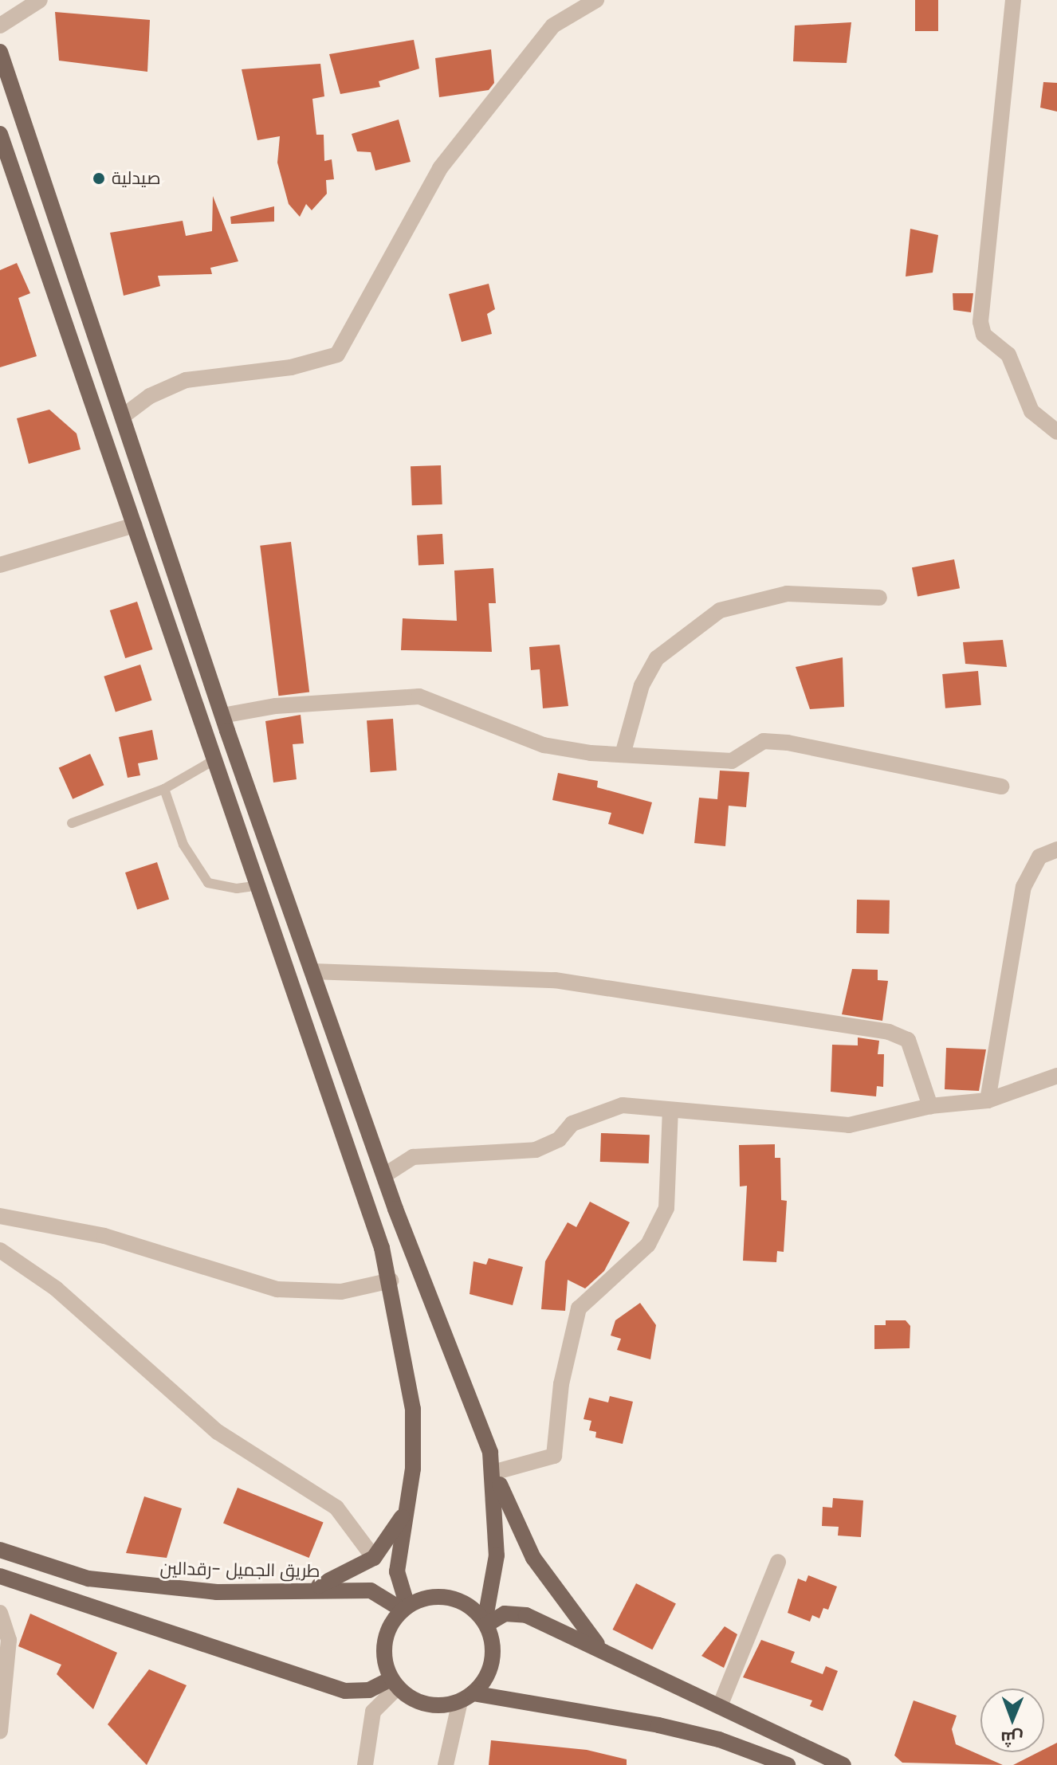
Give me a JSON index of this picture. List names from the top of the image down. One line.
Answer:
{"streets":{"main road":["طريق الجميل -رقدالين"]},"places":["صيدلية"],"north":"bottom"}
